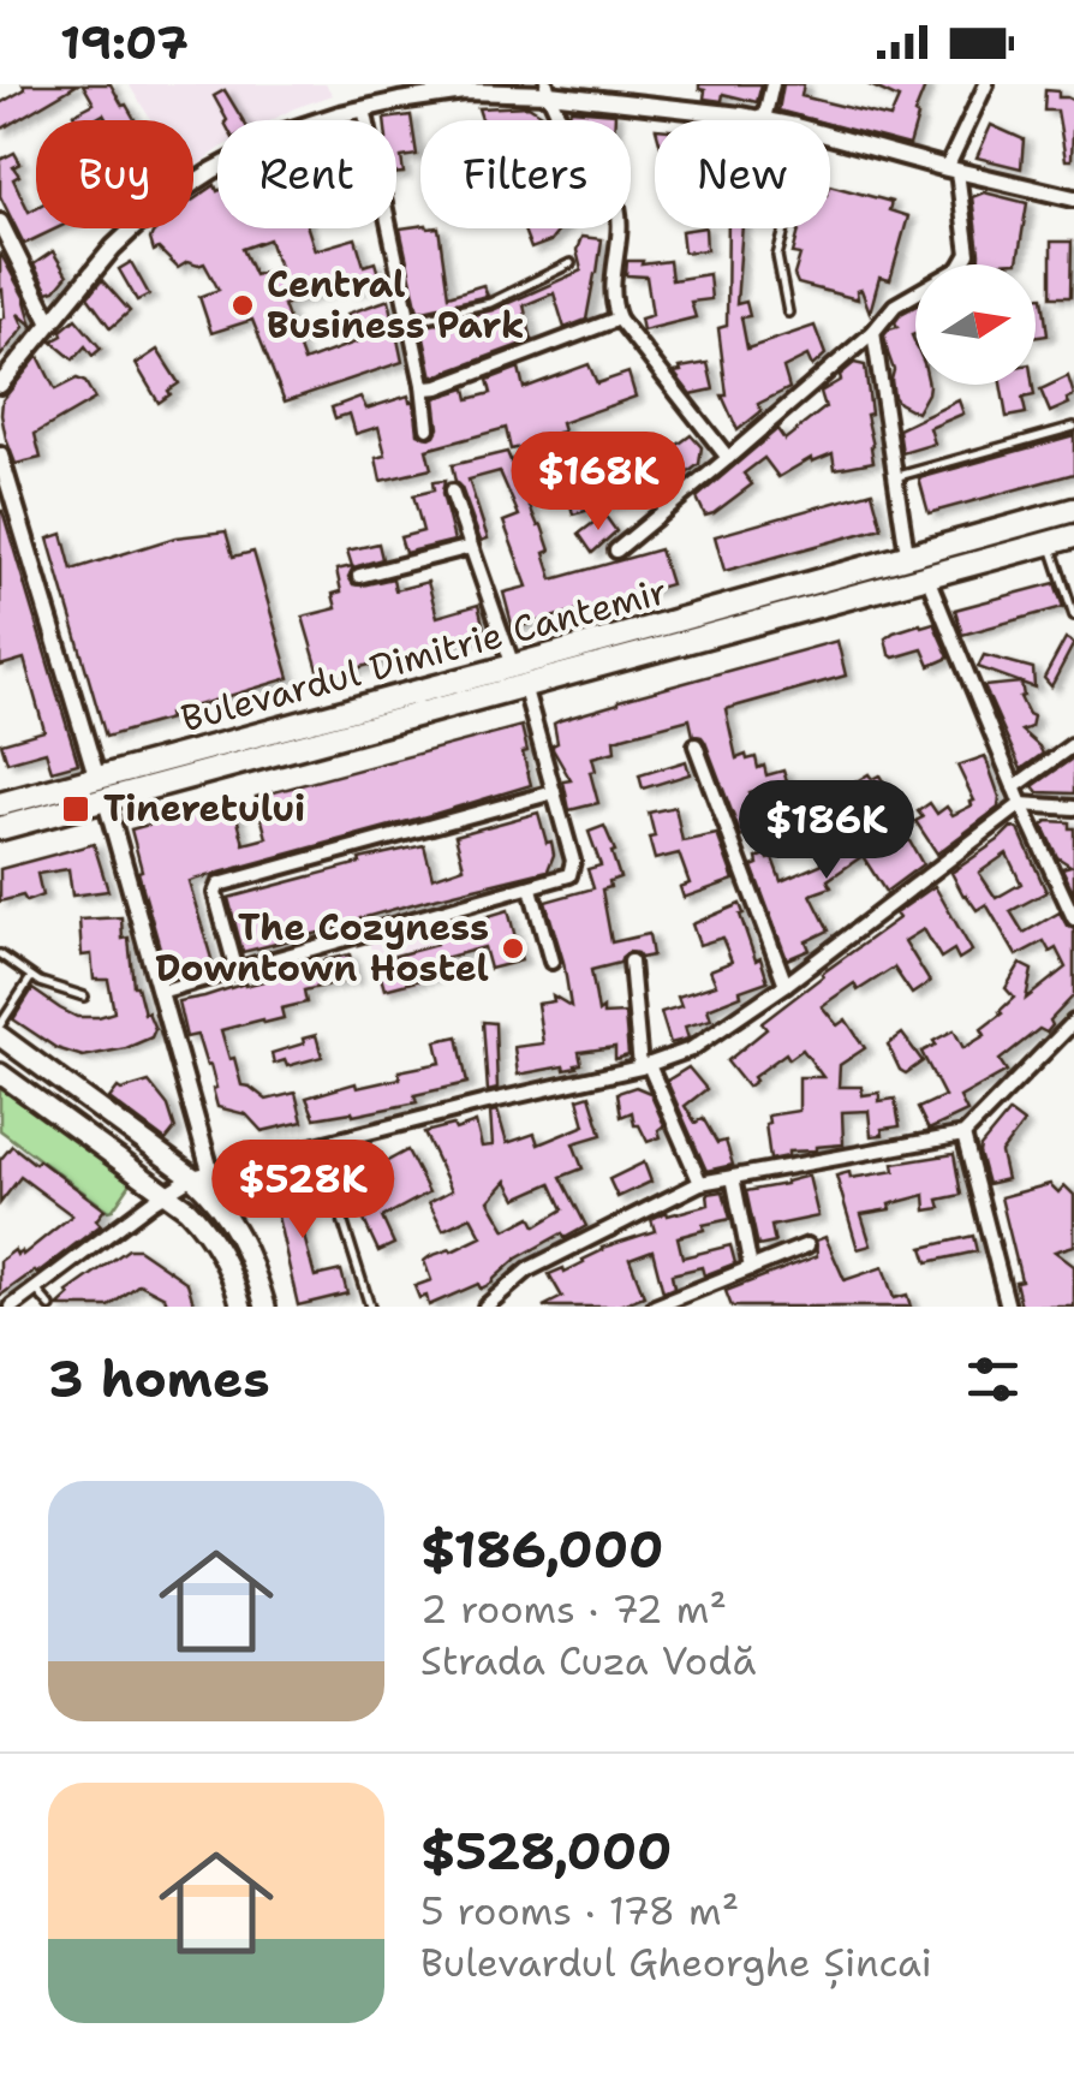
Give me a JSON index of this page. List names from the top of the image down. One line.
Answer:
{"streets":{"main road":["Bulevardul Dimitrie Cantemir"]},"places":{"other":["Central Business Park","The Cozyness Downtown Hostel"],"transit":["Tineretului"]},"north":"right","page":{"status":"19:07","chip":["Buy","Rent","Filters","New"],"price":["$168K","$186K","$528K"],"heading":"3 homes","list":[{"name":"$186,000","note":"2 rooms · 72 m² · Strada Cuza Vodă"},{"name":"$528,000","note":"5 rooms · 178 m² · Bulevardul Gheorghe Șincai"}]}}
